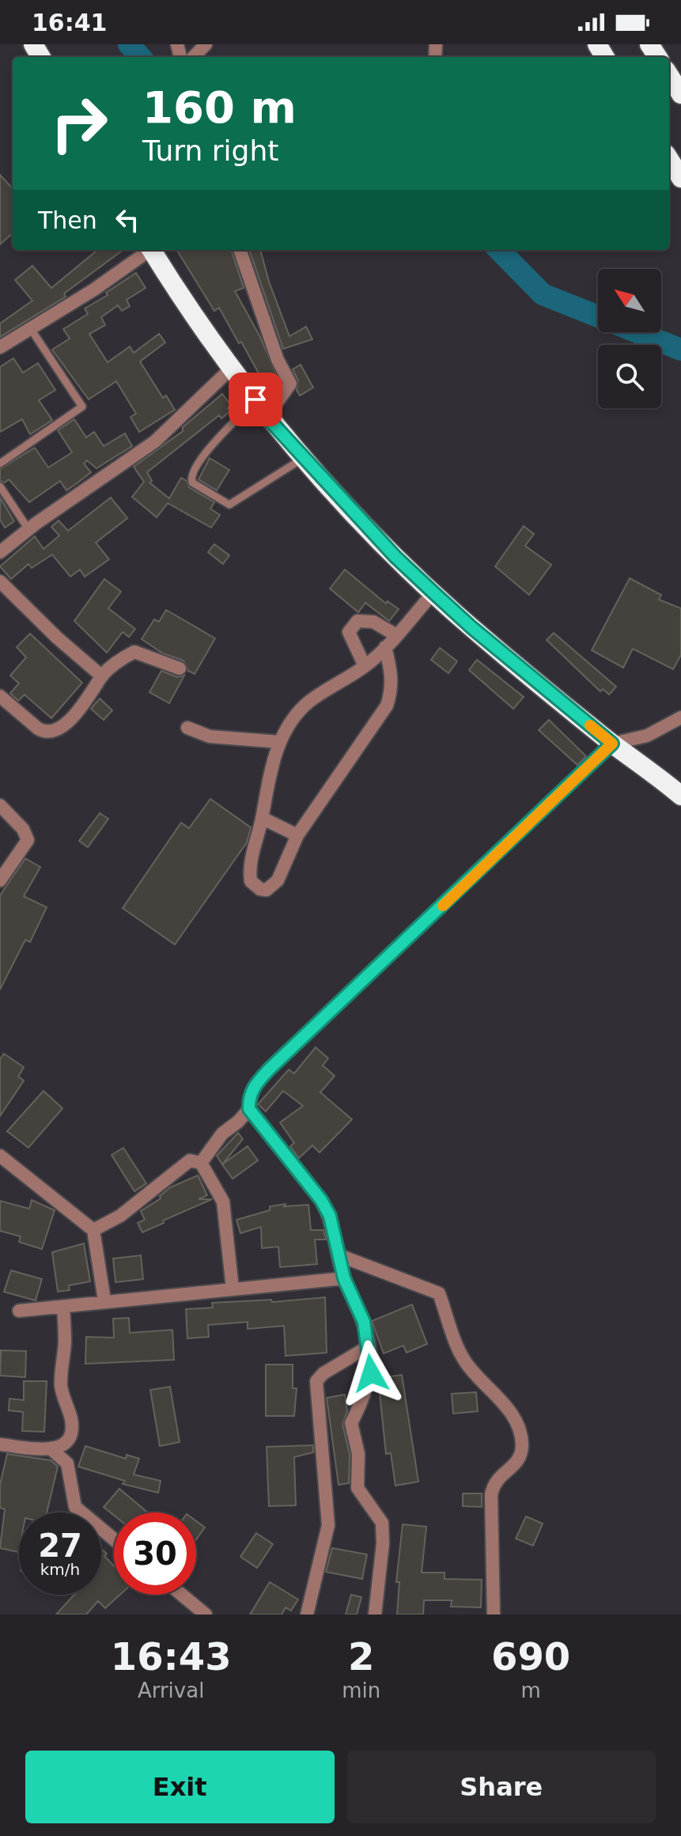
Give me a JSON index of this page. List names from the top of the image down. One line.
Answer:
{"north":"top left","page":{"status":"16:41","turn":["160 m","Turn right"],"then":"Then","speed":"27 km/h","limit":"30","eta":["16:43","Arrival","2","min","690","m"],"buttons":["Exit","Share"]}}
